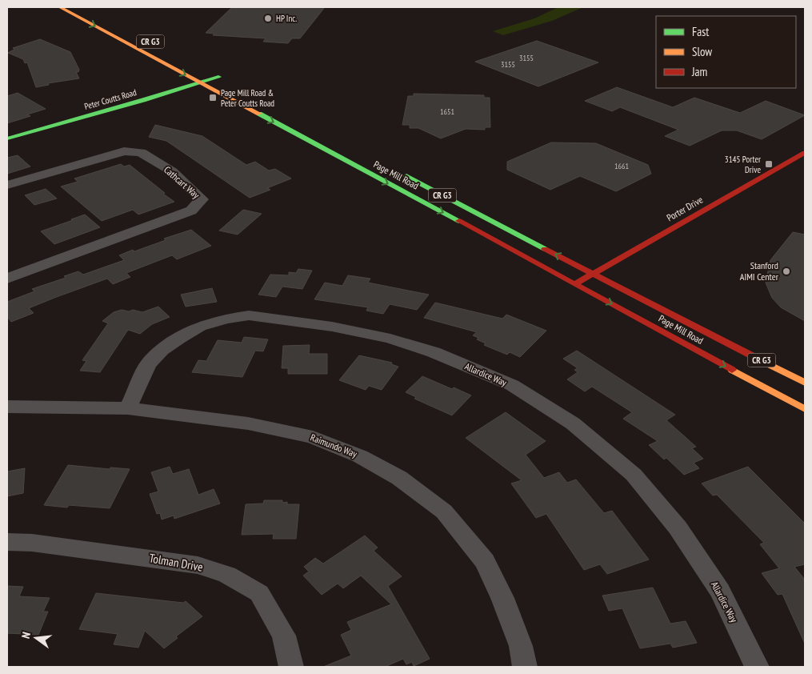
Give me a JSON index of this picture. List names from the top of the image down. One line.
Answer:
{"streets":{"main road":["CR G3","Peter Coutts Road","Page Mill Road","Porter Drive"],"street":["Cathcart Way","Allardice Way","Raimundo Way","Tolman Drive"]},"crossings":[["Peter Coutts Road","Page Mill Road"],["Page Mill Road","Porter Drive"],["Allardice Way","Raimundo Way"]],"places":{"other":["HP Inc.","Stanford AIMI Center"],"transit":["Page Mill Road & Peter Coutts Road","3145 Porter Drive"]},"house_numbers":["3155","3155","1651","1661"],"legend":["Fast","Slow","Jam"],"north":"left"}
